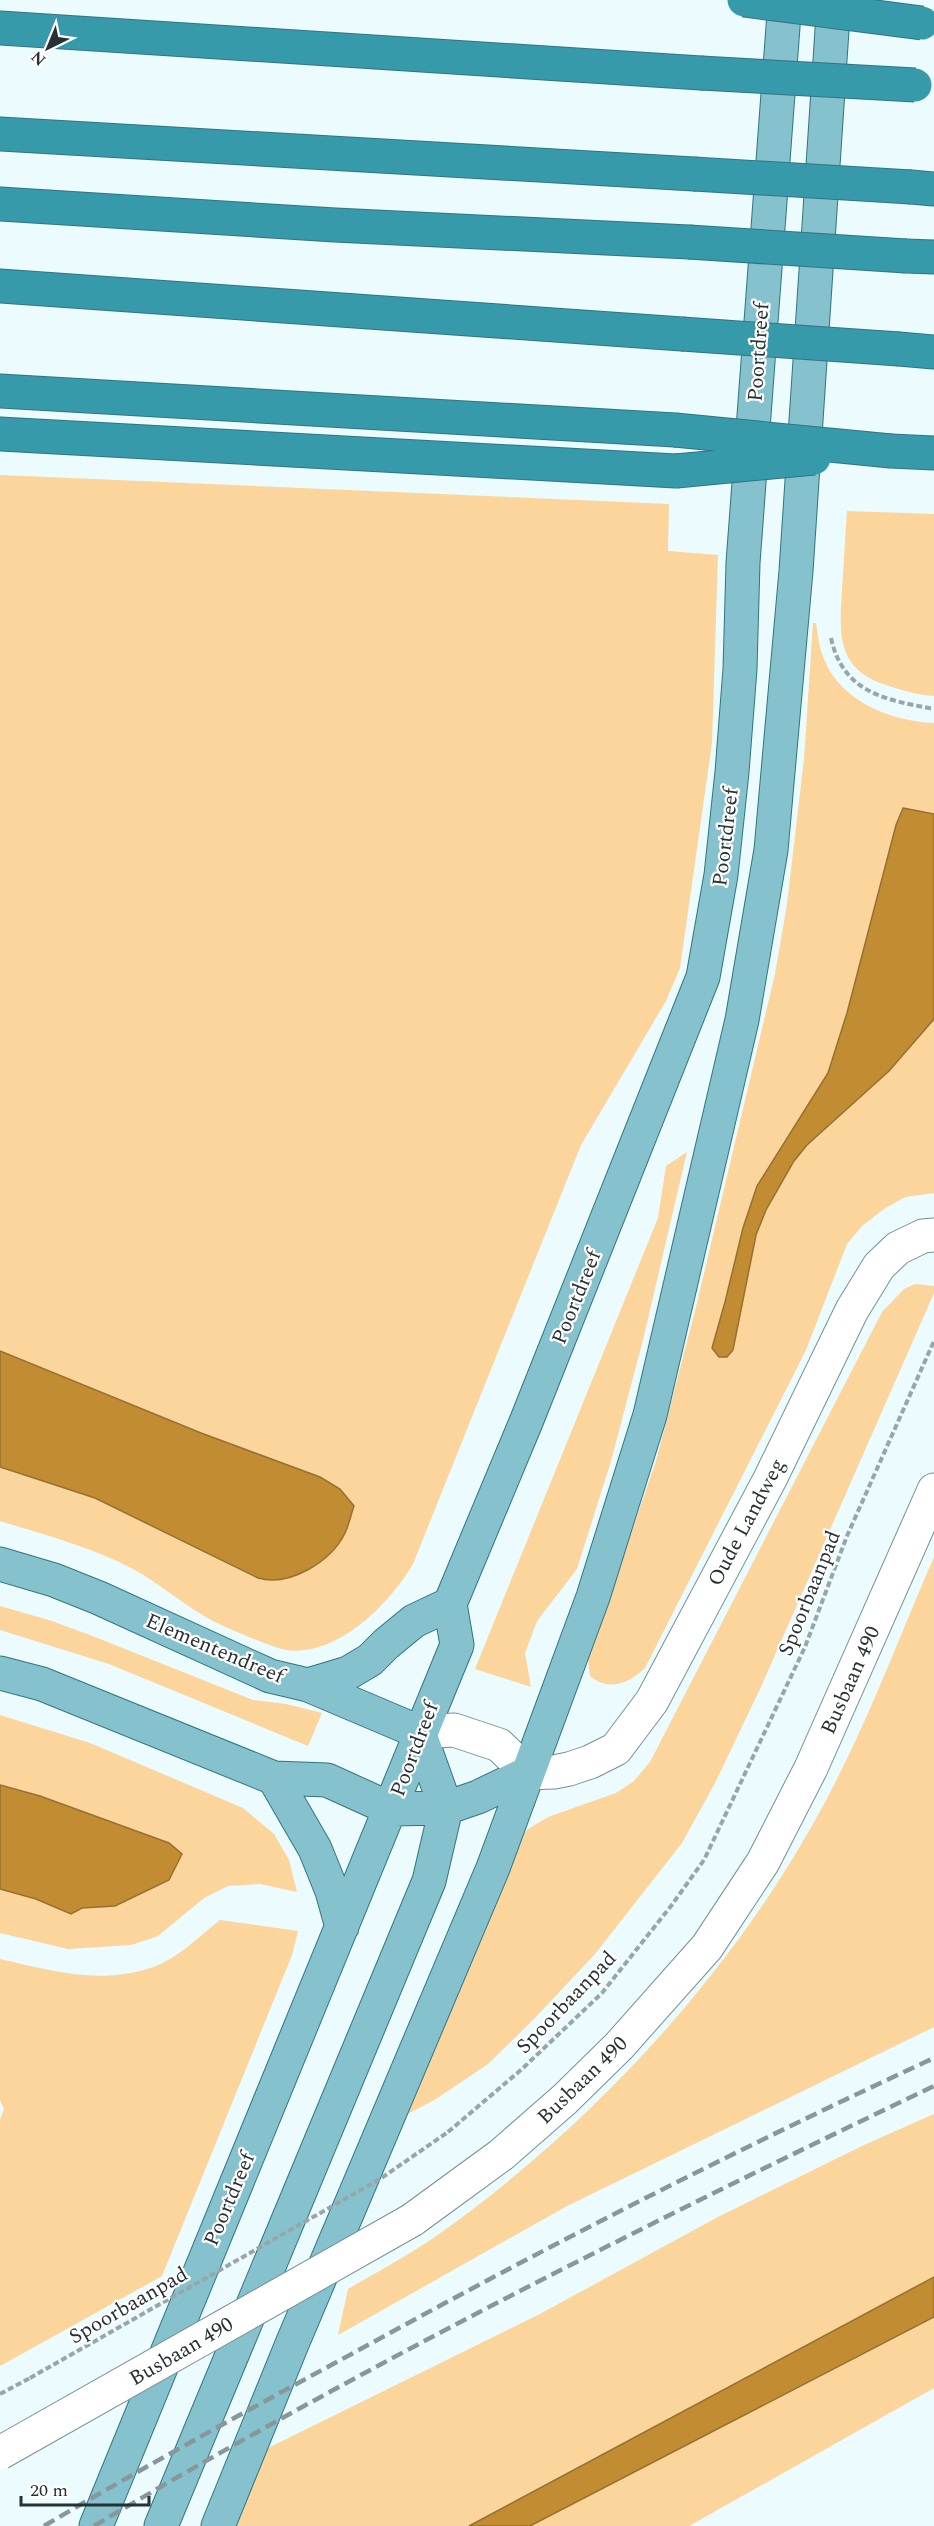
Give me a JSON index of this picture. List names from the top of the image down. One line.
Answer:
{"streets":{"main road":["Poortdreef","Elementendreef"],"lane":["Oude Landweg","Busbaan 490"],"path":["Spoorbaanpad"]},"crossings":[["Poortdreef","Elementendreef"]],"scale_bar":"20 m","north":"bottom left"}
